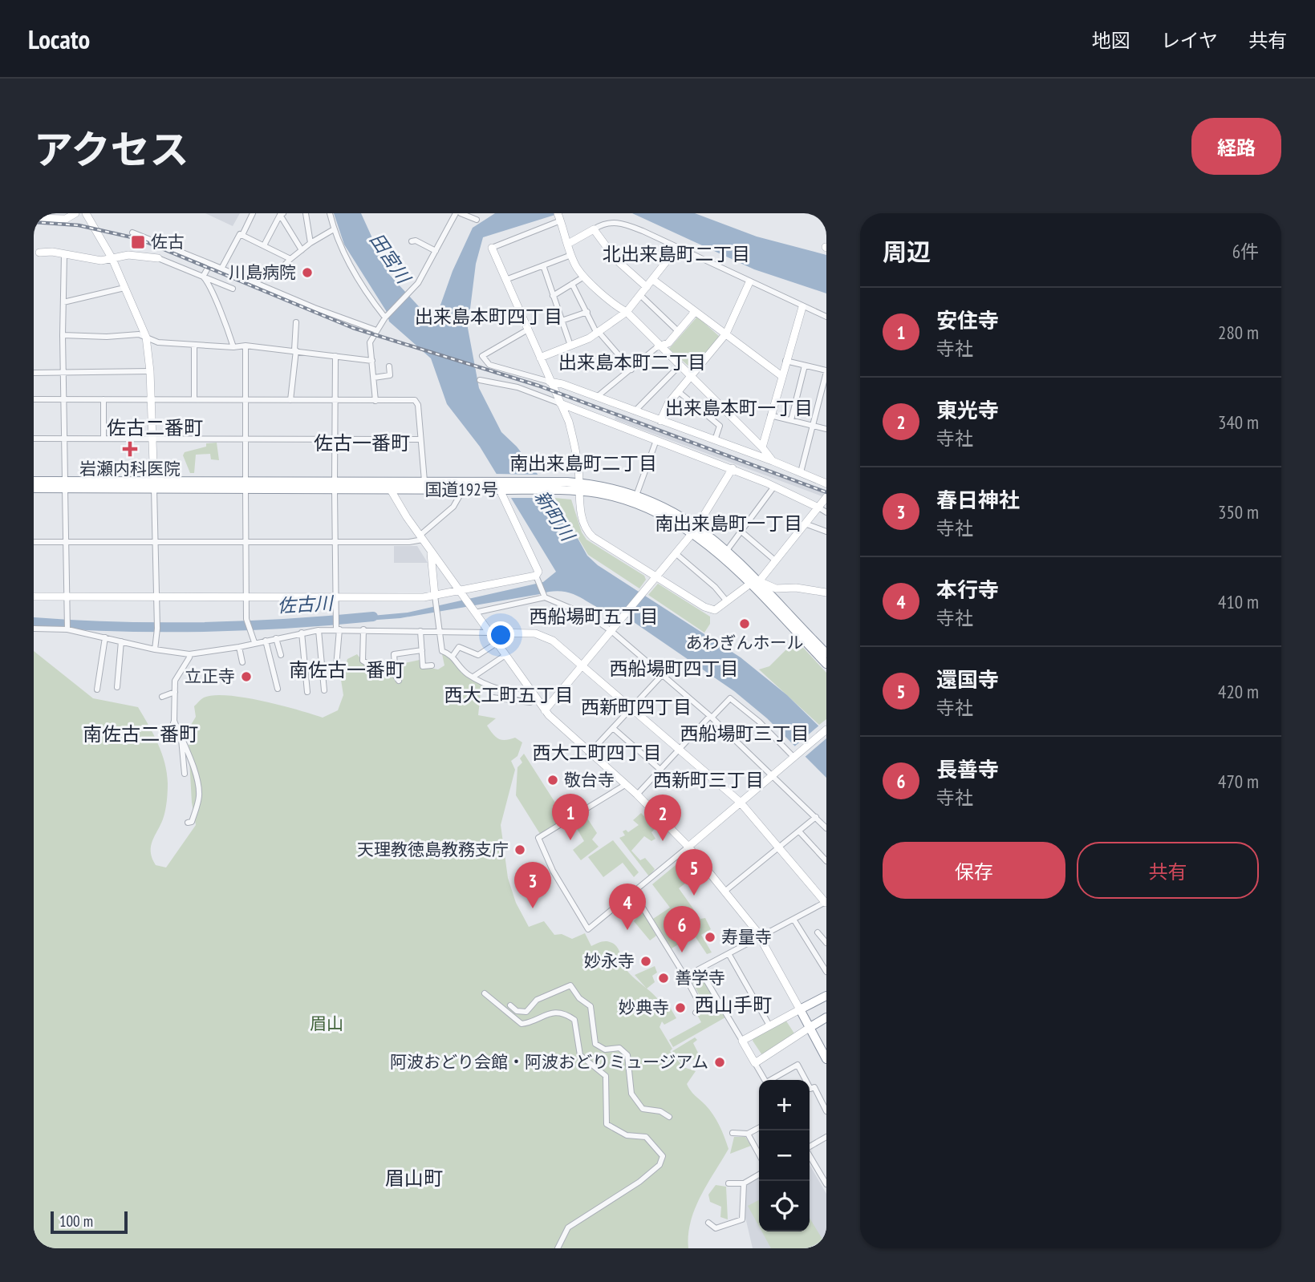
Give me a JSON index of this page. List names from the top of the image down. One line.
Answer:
{"streets":{"highway":["国道192号"]},"districts":["北出来島町二丁目","出来島本町四丁目","出来島本町二丁目","出来島本町一丁目","佐古二番町","佐古一番町","南出来島町二丁目","南出来島町一丁目","西船場町五丁目","西船場町四丁目","南佐古一番町","西大工町五丁目","西新町四丁目","西船場町三丁目","南佐古二番町","西大工町四丁目","西新町三丁目","西山手町","眉山町"],"water":["田宮川","新町川","佐古川"],"parks":["眉山"],"places":{"transit":["佐古"],"other":["川島病院","あわぎんホール","立正寺","敬台寺","天理教徳島教務支庁","寿量寺","妙永寺","善学寺","妙典寺","阿波おどり会館・阿波おどりミュージアム"],"health":["岩瀬内科医院"]},"scale_bar":"100 m","page":{"header":"Locato","nav":["地図","レイヤ","共有"],"title":"アクセス","buttons":["経路",["保存","共有"]],"heading":["周辺","6件"],"list":[{"mark":"1","name":"安住寺","note":"寺社","value":"280 m"},{"mark":"2","name":"東光寺","note":"寺社","value":"340 m"},{"mark":"3","name":"春日神社","note":"寺社","value":"350 m"},{"mark":"4","name":"本行寺","note":"寺社","value":"410 m"},{"mark":"5","name":"還国寺","note":"寺社","value":"420 m"},{"mark":"6","name":"長善寺","note":"寺社","value":"470 m"}],"pins":["1","2","5","3","4","6"],"map_buttons":["+","−"],"scale":"100 m"}}
